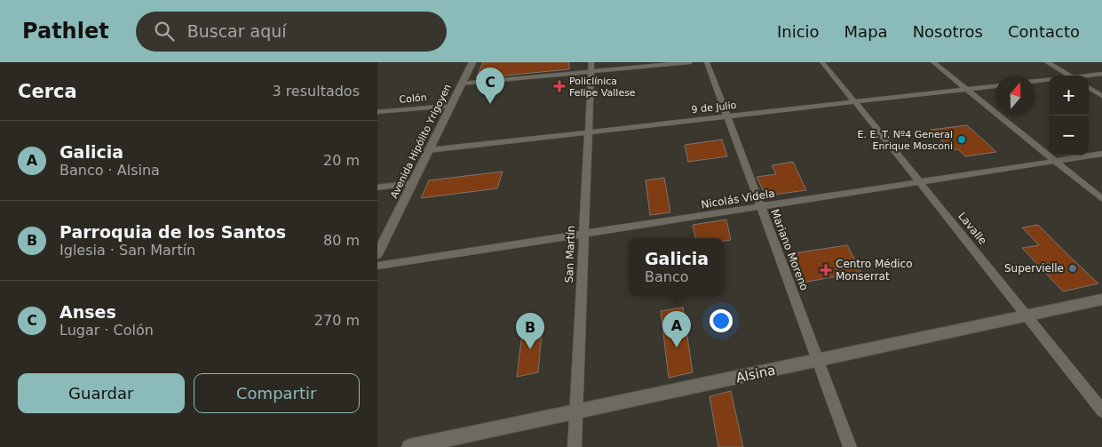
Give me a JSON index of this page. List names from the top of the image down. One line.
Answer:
{"streets":{"street":["Colón","9 de Julio","Avenida Hipólito Yrigoyen","Nicolás Videla","Lavalle","Mariano Moreno","San Martín","Alsina"]},"crossings":[["Colón","Avenida Hipólito Yrigoyen"],["9 de Julio","Avenida Hipólito Yrigoyen"],["9 de Julio","Lavalle"],["9 de Julio","Mariano Moreno"],["9 de Julio","San Martín"],["Nicolás Videla","Lavalle"],["Nicolás Videla","Mariano Moreno"],["Nicolás Videla","San Martín"],["Lavalle","Alsina"],["Mariano Moreno","Alsina"],["San Martín","Alsina"]],"places":{"health":["Policlínica Felipe Vallese","Centro Médico Monserrat"],"other":["E. E. T. Nº4 General Enrique Mosconi","Supervielle"]},"north":"top","page":{"header":"Pathlet","search":"Buscar aquí","nav":["Inicio","Mapa","Nosotros","Contacto"],"heading":["Cerca","3 resultados"],"pins":["C","A","B"],"map_buttons":["+","−"],"list":[{"mark":"A","name":"Galicia","note":"Banco · Alsina","value":"20 m"},{"mark":"B","name":"Parroquia de los Santos","note":"Iglesia · San Martín","value":"80 m"},{"mark":"C","name":"Anses","note":"Lugar · Colón","value":"270 m"}],"popup":["Galicia","Banco"],"buttons":["Guardar","Compartir"]}}
